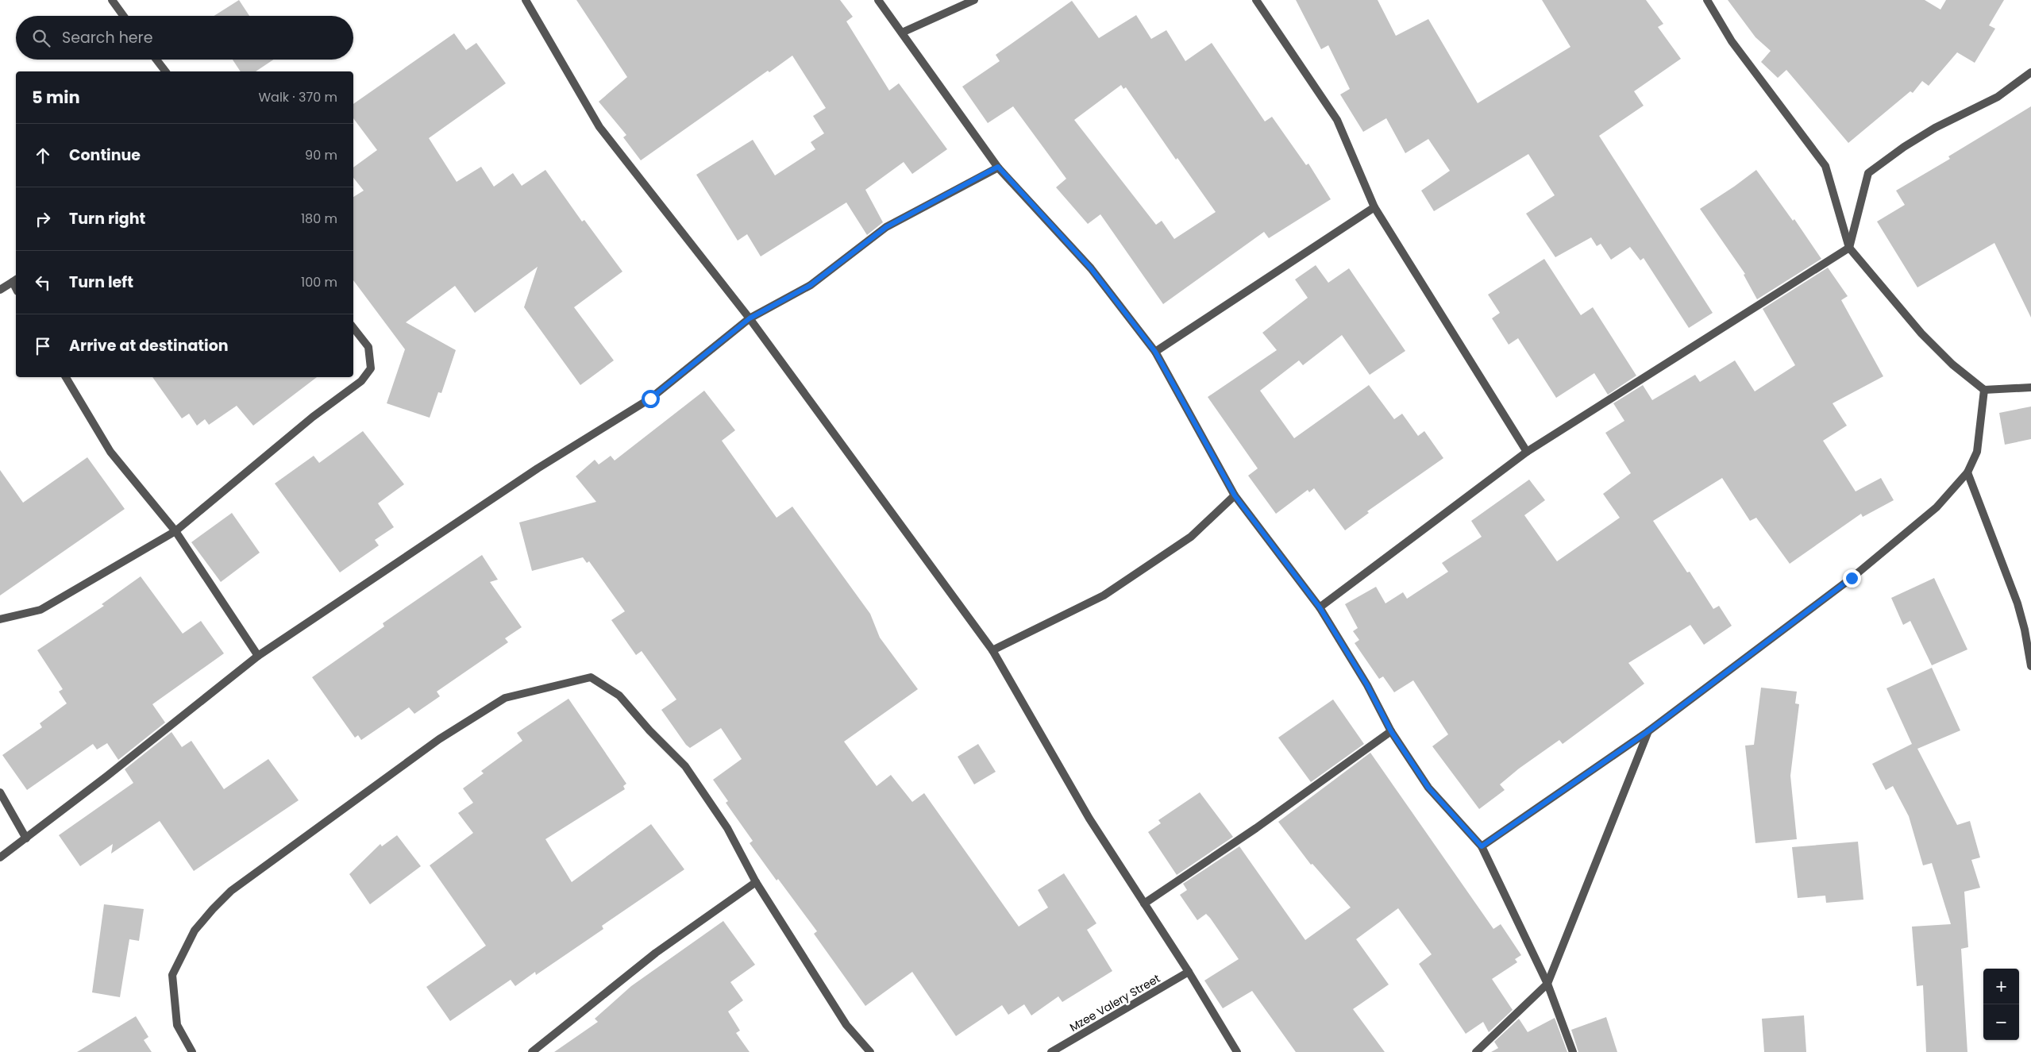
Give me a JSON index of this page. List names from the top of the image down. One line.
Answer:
{"streets":{"street":["Mzee Valery Street"]},"page":{"search":"Search here","heading":["5 min","Walk · 370 m"],"list":[["Continue","90 m"],["Turn right","180 m"],["Turn left","100 m"],"Arrive at destination"],"map_buttons":["+","−"]}}
